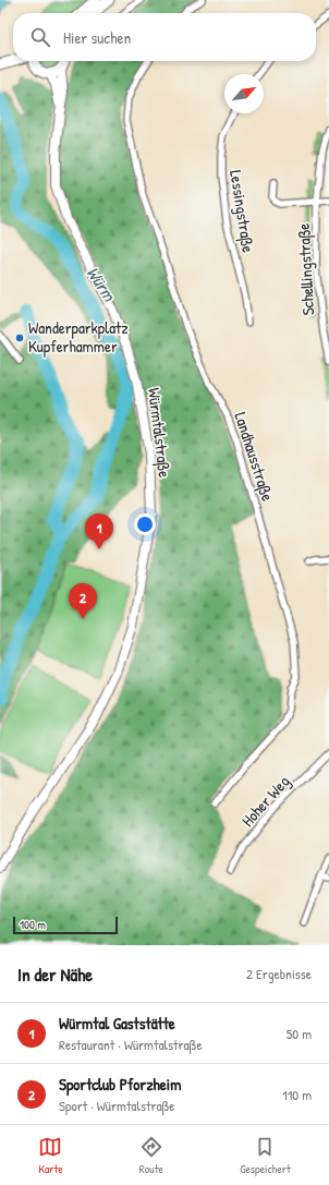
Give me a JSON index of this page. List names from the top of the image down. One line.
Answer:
{"streets":{"main road":["Würmtalstraße"],"street":["Lessingstraße","Schellingstraße","Landhausstraße","Hoher Weg"]},"water":["Würm"],"places":["Wanderparkplatz Kupferhammer"],"scale_bar":"100 m","north":"top right","page":{"search":"Hier suchen","pins":["1","2"],"scale":"100 m","heading":["In der Nähe","2 Ergebnisse"],"list":[{"mark":"1","name":"Würmtal Gaststätte","note":"Restaurant · Würmtalstraße","value":"50 m"},{"mark":"2","name":"Sportclub Pforzheim","note":"Sport · Würmtalstraße","value":"110 m"}],"nav":["Karte","Route","Gespeichert"]}}
